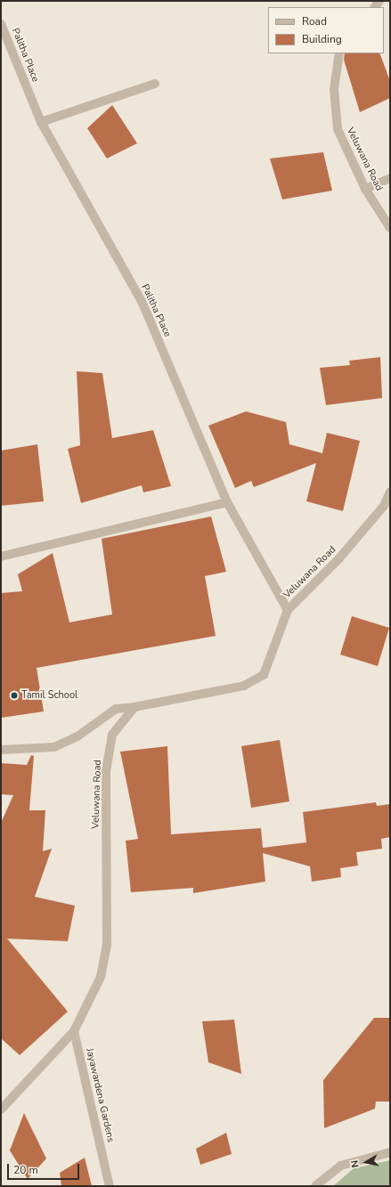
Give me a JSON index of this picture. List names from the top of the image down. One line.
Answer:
{"streets":{"street":["Palitha Place","Veluwana Road","Jayawardena Gardens"]},"crossings":[["Palitha Place","Veluwana Road"],["Veluwana Road","Jayawardena Gardens"]],"places":["Tamil School"],"legend":["Road","Building"],"scale_bar":"20 m","north":"left"}
